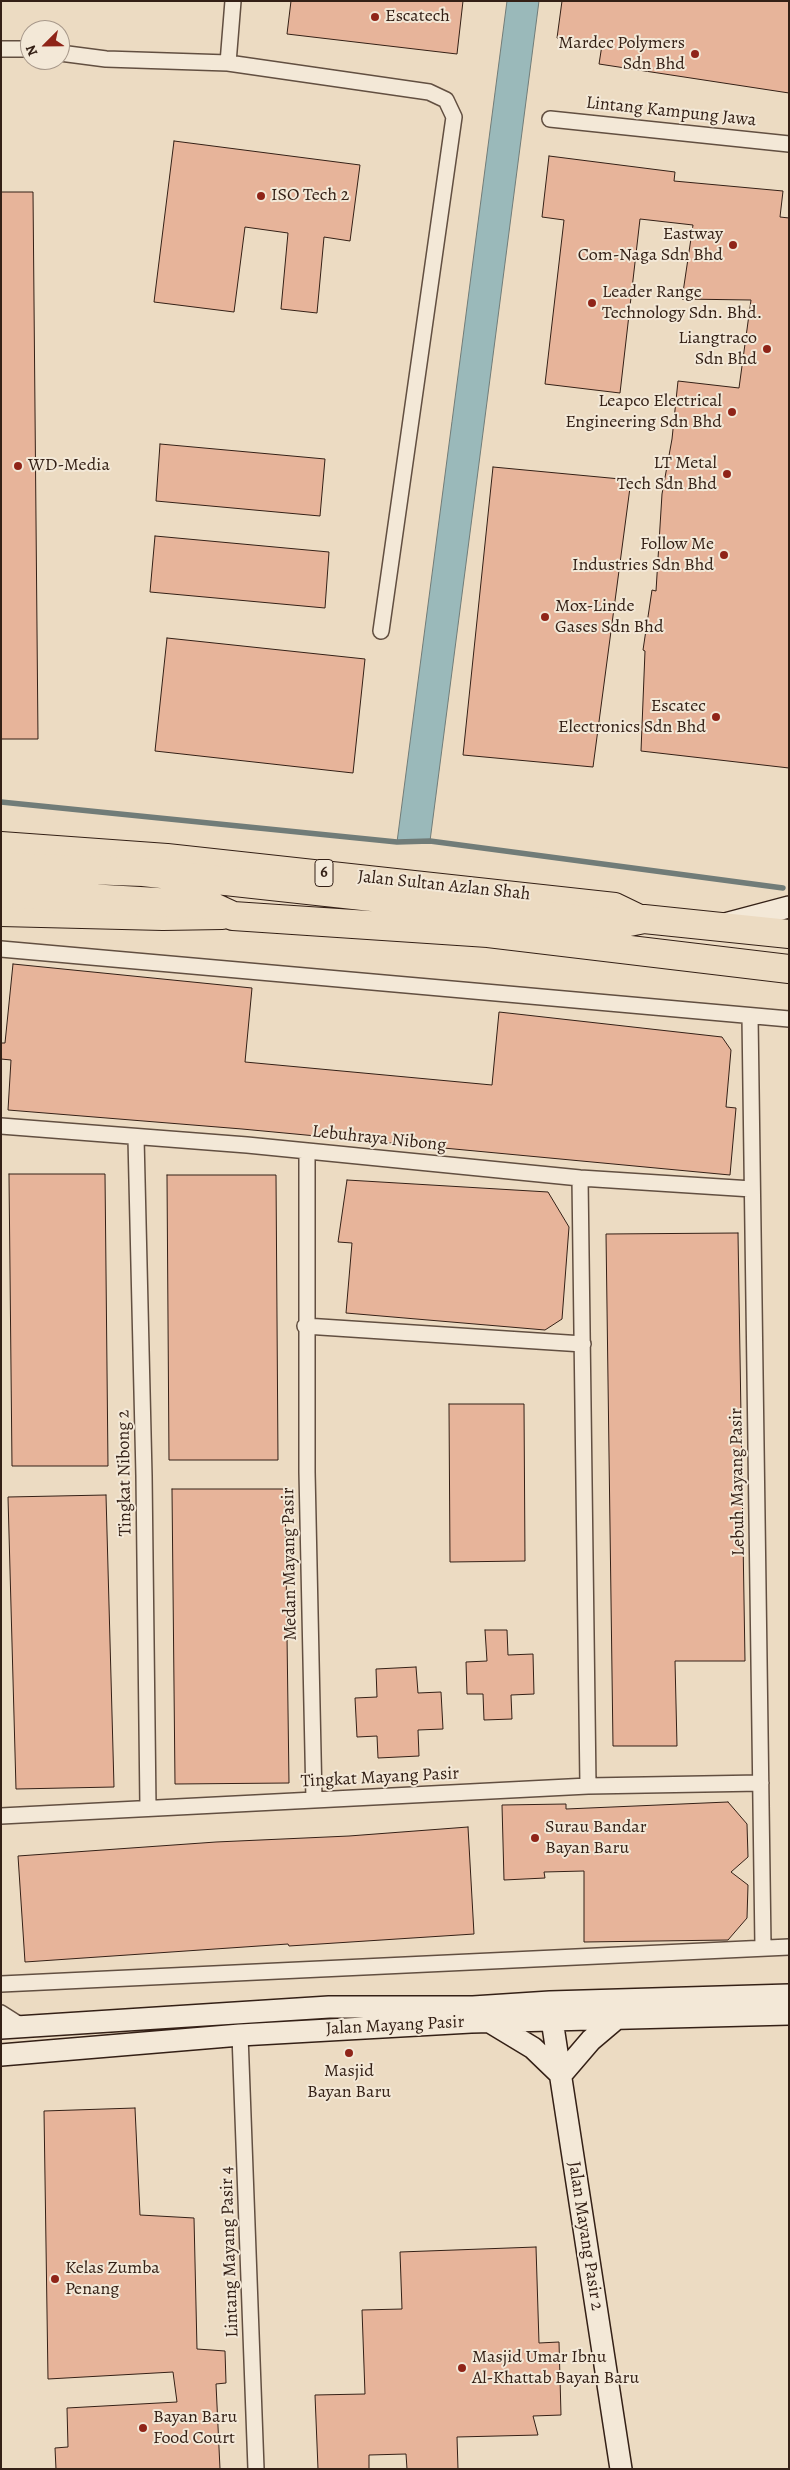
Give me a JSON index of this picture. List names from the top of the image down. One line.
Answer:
{"streets":{"highway":["6","Jalan Sultan Azlan Shah"],"street":["Lintang Kampung Jawa","Lebuhraya Nibong","Tingkat Nibong 2","Lebuh Mayang Pasir","Medan Mayang Pasir","Tingkat Mayang Pasir","Jalan Mayang Pasir","Jalan Mayang Pasir 2","Lintang Mayang Pasir 4"]},"crossings":[["Lebuhraya Nibong","Tingkat Nibong 2"],["Lebuhraya Nibong","Lebuh Mayang Pasir"],["Lebuhraya Nibong","Medan Mayang Pasir"],["Tingkat Nibong 2","Tingkat Mayang Pasir"],["Lebuh Mayang Pasir","Tingkat Mayang Pasir"],["Medan Mayang Pasir","Tingkat Mayang Pasir"],["Jalan Mayang Pasir","Jalan Mayang Pasir 2"],["Jalan Mayang Pasir","Lintang Mayang Pasir 4"]],"places":["Escatech","Mardec Polymers Sdn Bhd","ISO Tech 2","Eastway Com-Naga Sdn Bhd","Leader Range Technology Sdn. Bhd.","Liangtraco Sdn Bhd","Leapco Electrical Engineering Sdn Bhd","WD-Media","LT Metal Tech Sdn Bhd","Follow Me Industries Sdn Bhd","Mox-Linde Gases Sdn Bhd","Escatec Electronics Sdn Bhd","Surau Bandar Bayan Baru","Masjid Bayan Baru","Kelas Zumba Penang","Masjid Umar Ibnu Al-Khattab Bayan Baru","Bayan Baru Food Court"],"north":"bottom left"}
